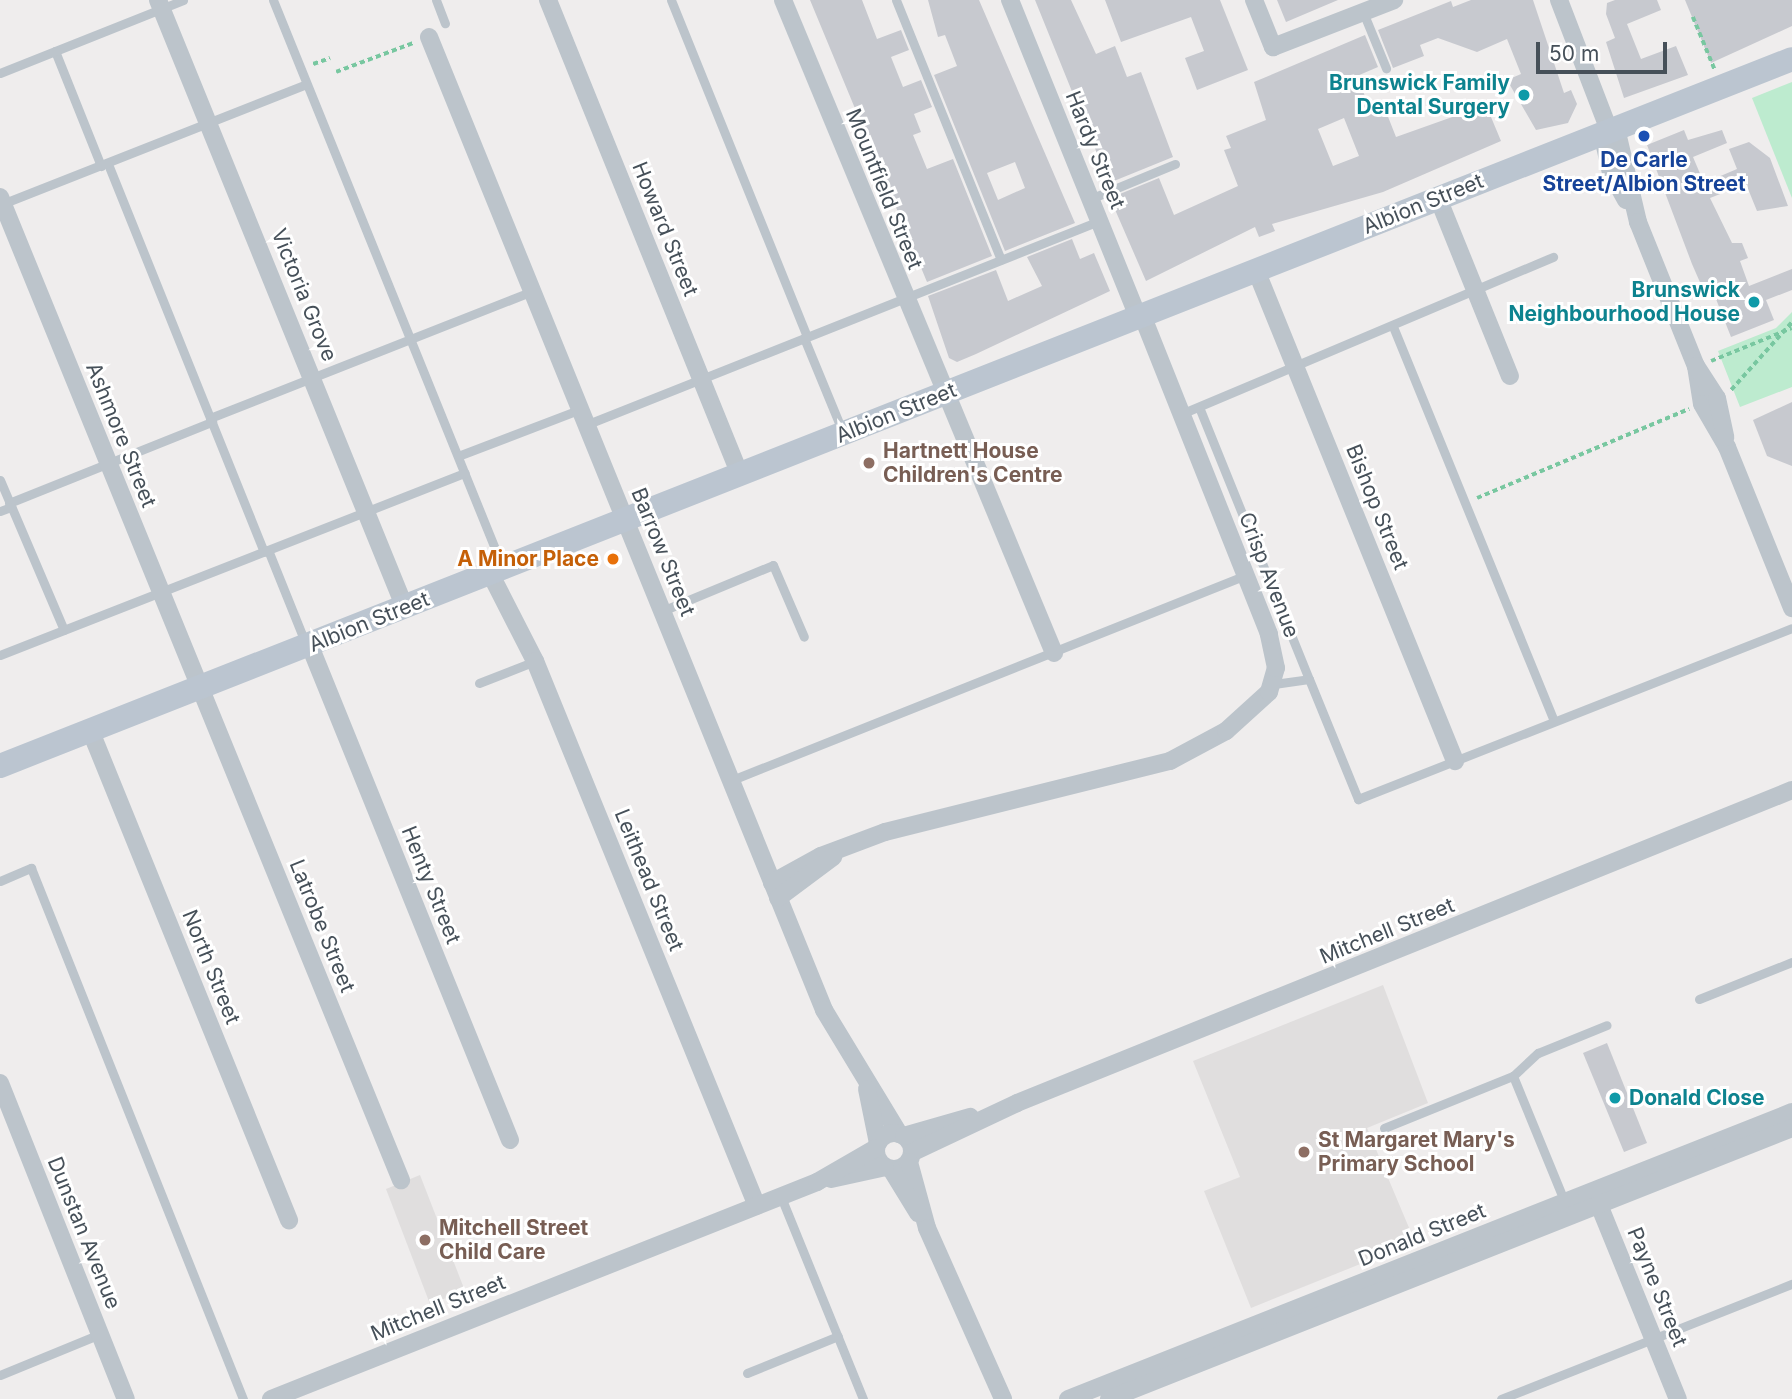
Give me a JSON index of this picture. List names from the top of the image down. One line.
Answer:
{"streets":{"street":["Hardy Street","Mountfield Street","Albion Street","Howard Street","Victoria Grove","Ashmore Street","Bishop Street","Barrow Street","Crisp Avenue","Leithead Street","Henty Street","Latrobe Street","Mitchell Street","North Street","Dunstan Avenue","Donald Street","Payne Street"]},"crossings":[["Hardy Street","Albion Street"],["Hardy Street","Crisp Avenue"],["Mountfield Street","Albion Street"],["Albion Street","Howard Street"],["Albion Street","Victoria Grove"],["Albion Street","Ashmore Street"],["Albion Street","Bishop Street"],["Albion Street","Barrow Street"],["Albion Street","Crisp Avenue"],["Albion Street","Leithead Street"],["Albion Street","Henty Street"],["Albion Street","Latrobe Street"],["Albion Street","North Street"],["Ashmore Street","Latrobe Street"],["Barrow Street","Mitchell Street"],["Leithead Street","Mitchell Street"],["Donald Street","Payne Street"]],"places":["Brunswick Family Dental Surgery","De Carle Street/Albion Street","Brunswick Neighbourhood House","Hartnett House Children's Centre","A Minor Place","Donald Close","St Margaret Mary's Primary School","Mitchell Street Child Care"],"scale_bar":"50 m"}
